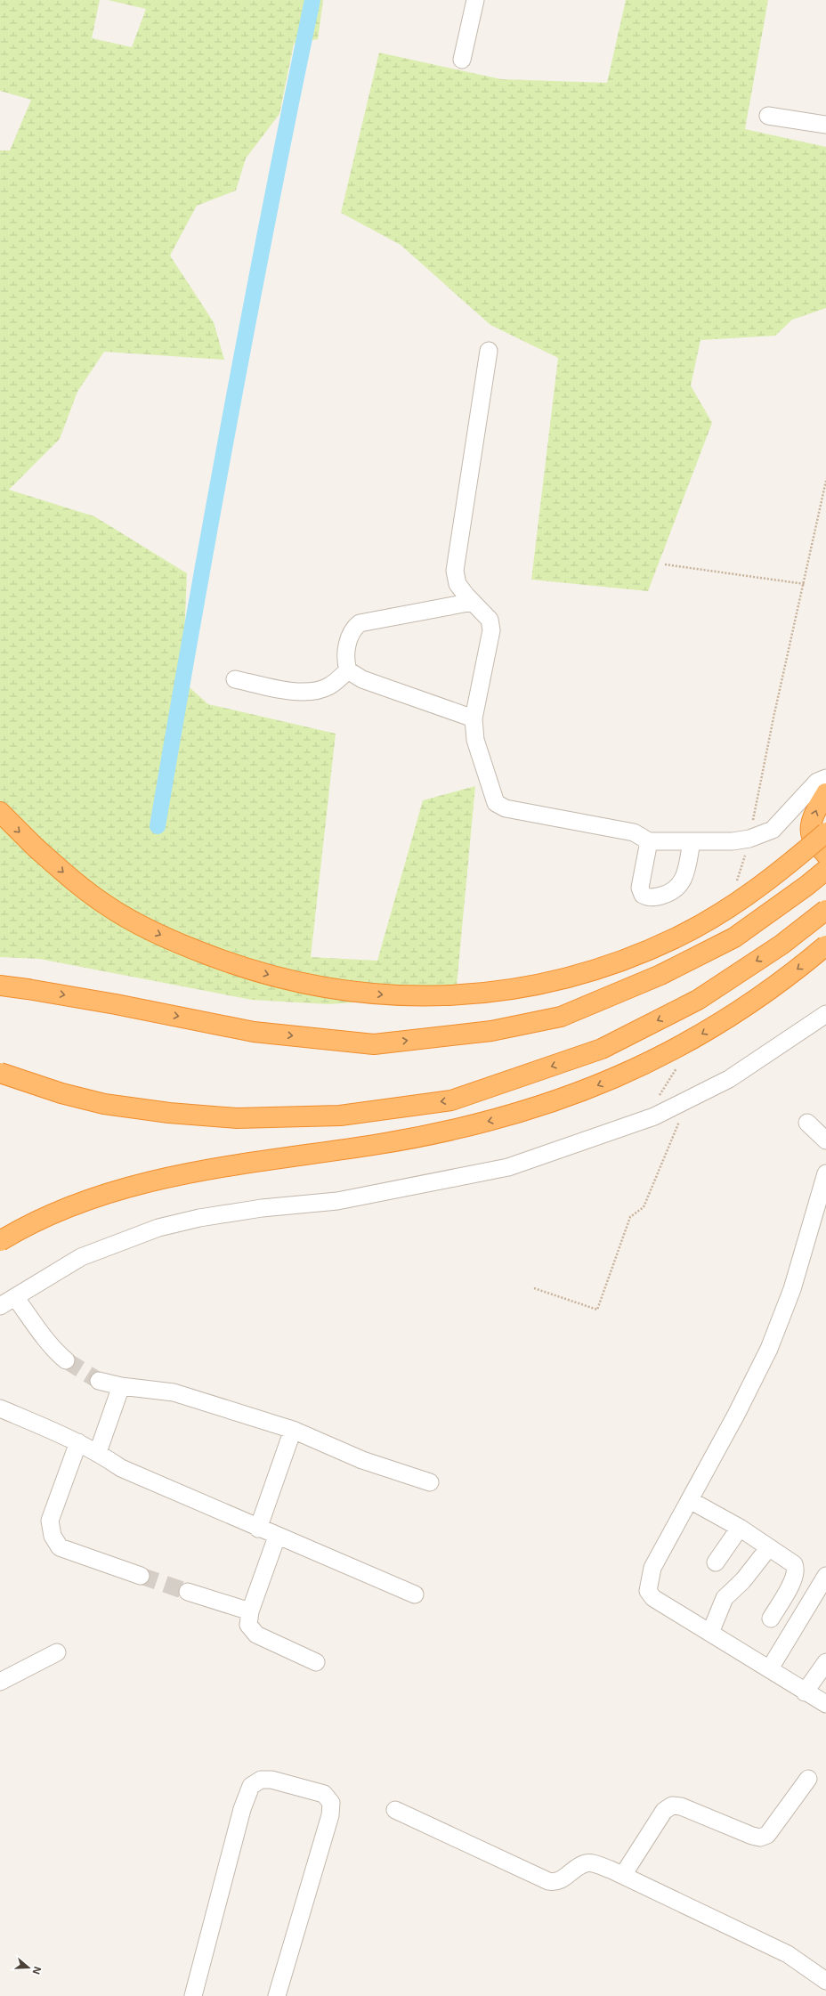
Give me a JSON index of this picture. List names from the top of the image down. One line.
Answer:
{"north":"right"}
